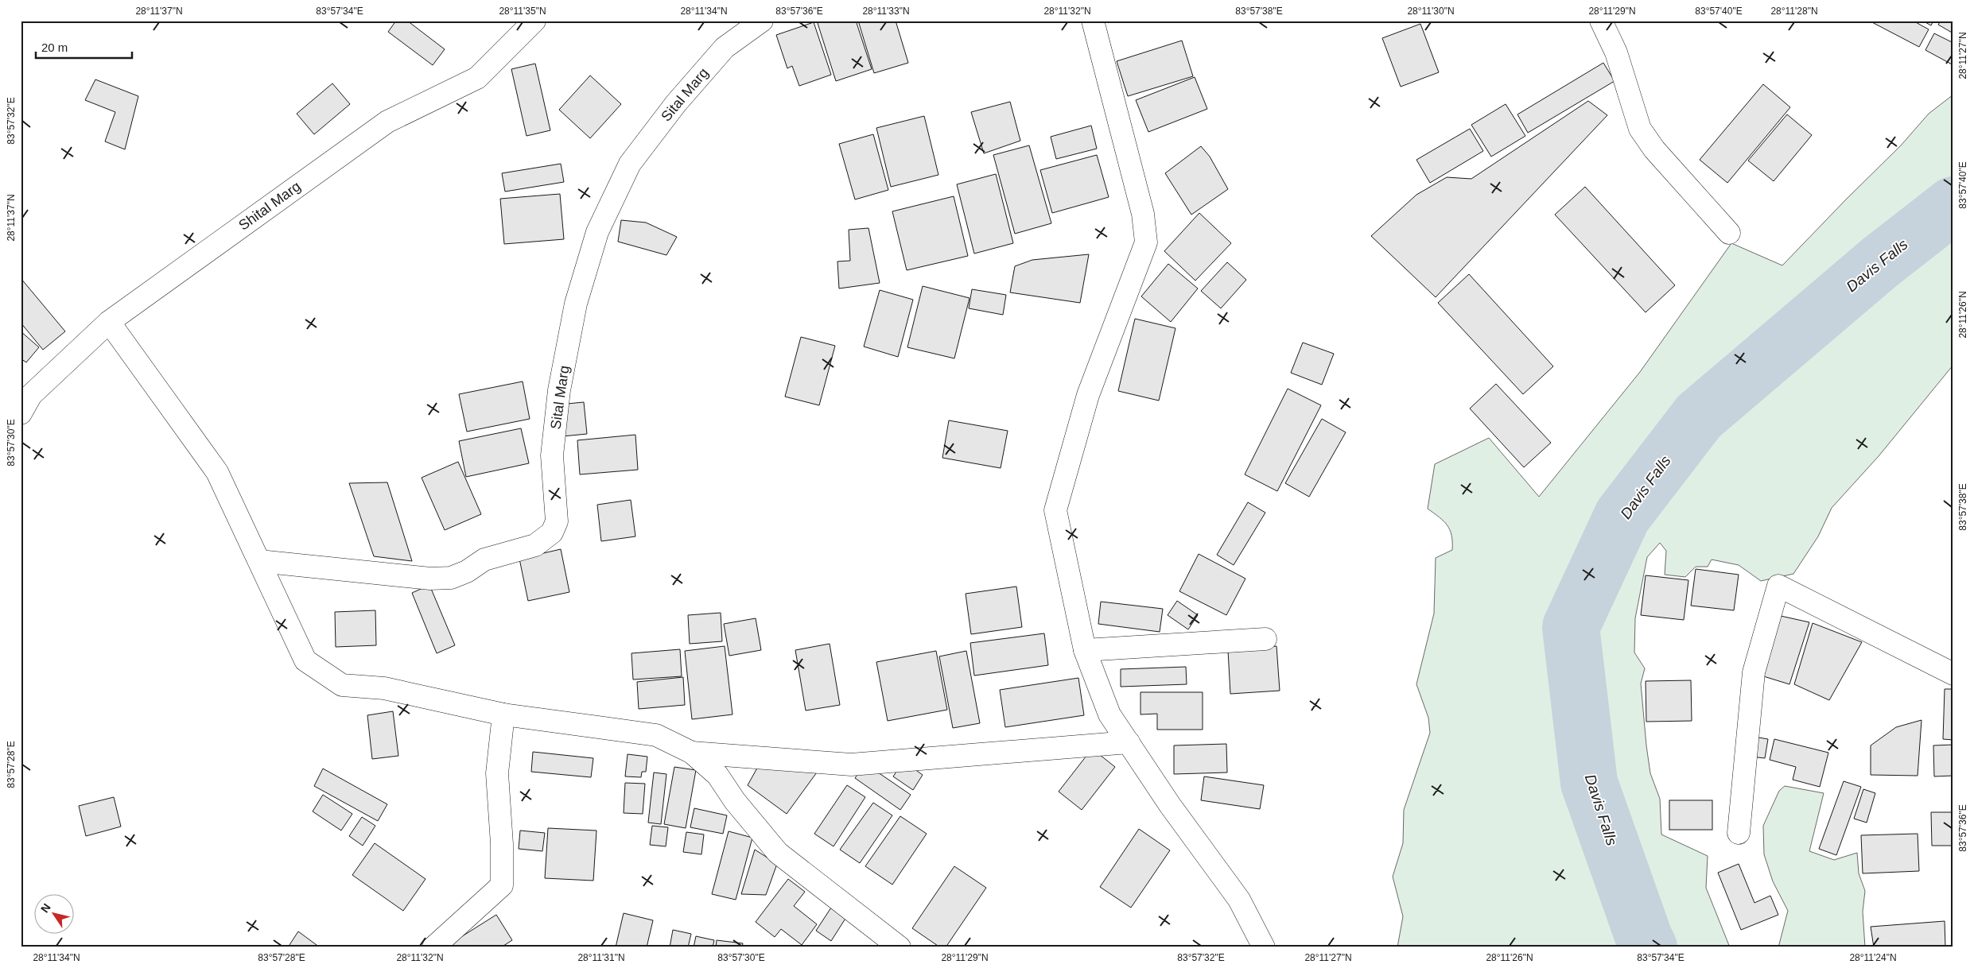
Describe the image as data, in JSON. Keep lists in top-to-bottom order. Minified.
{"streets":{"street":["Sital Marg","Shital Marg"]},"water":["Davis Falls"],"scale_bar":"20 m","north":"top left","coordinates":["28°11'37\"N","83°57'34\"E","28°11'35\"N","28°11'34\"N","83°57'36\"E","28°11'33\"N","28°11'32\"N","83°57'38\"E","28°11'30\"N","28°11'29\"N","83°57'40\"E","28°11'28\"N","28°11'27\"N","83°57'32\"E","28°11'26\"N","83°57'30\"E","83°57'28\"E","28°11'31\"N","28°11'24\"N"]}
